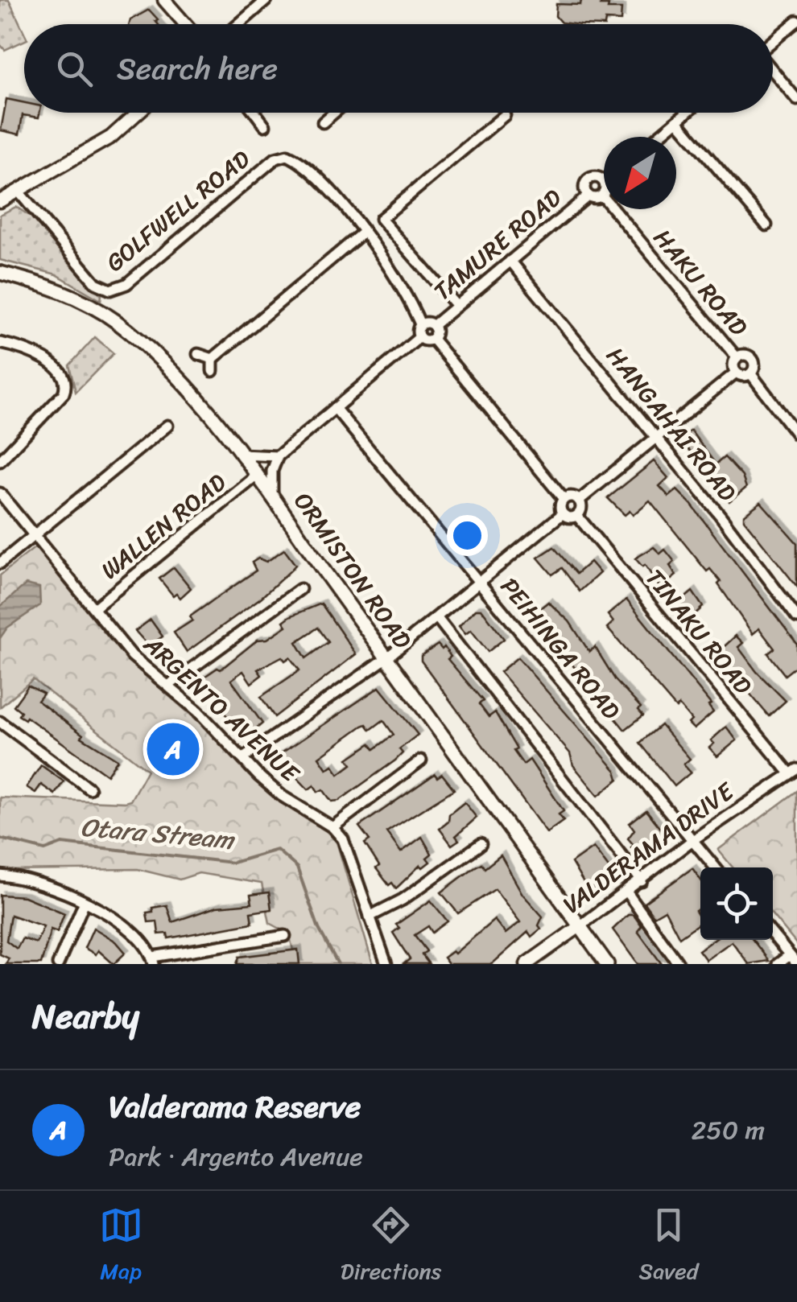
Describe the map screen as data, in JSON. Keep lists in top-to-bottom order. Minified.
{"streets":{"main road":["ORMISTON ROAD"],"street":["GOLFWELL ROAD","TAMURE ROAD","HAKU ROAD","HANGAHAI ROAD","WALLEN ROAD","TINAKU ROAD","PEIHINGA ROAD","ARGENTO AVENUE","VALDERAMA DRIVE"]},"crossings":[["TAMURE ROAD","HANGAHAI ROAD"],["WALLEN ROAD","ORMISTON ROAD"],["WALLEN ROAD","ARGENTO AVENUE"],["ORMISTON ROAD","VALDERAMA DRIVE"],["TINAKU ROAD","VALDERAMA DRIVE"],["PEIHINGA ROAD","VALDERAMA DRIVE"]],"water":["Otara Stream"],"north":"bottom left","page":{"search":"Search here","pins":"A","heading":"Nearby","list":[{"mark":"A","name":"Valderama Reserve","note":"Park · Argento Avenue","value":"250 m"}],"nav":["Map","Directions","Saved"]}}
